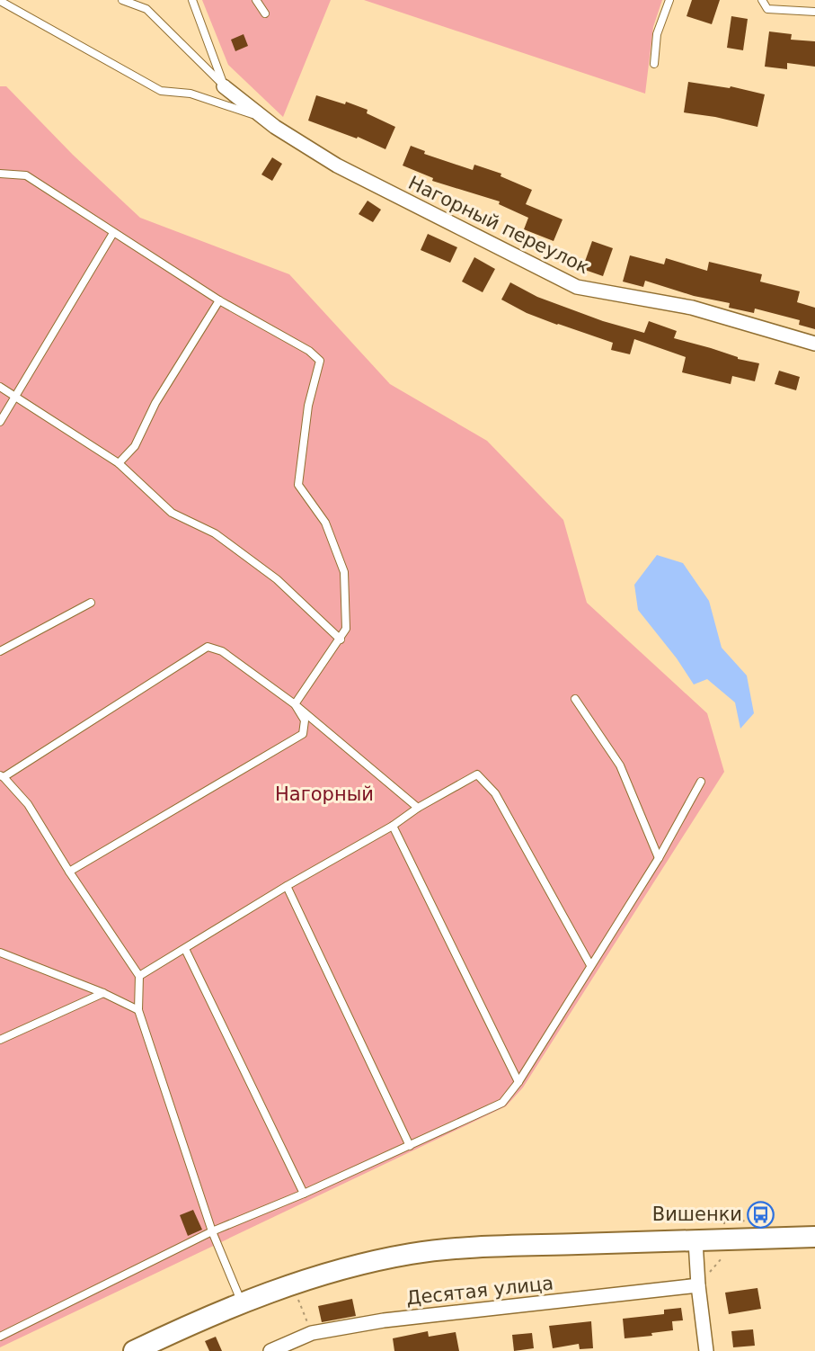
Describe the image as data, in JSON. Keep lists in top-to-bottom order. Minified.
{"streets":{"street":["Нагорный переулок","Десятая улица"]},"parks":["Нагорный"],"places":{"bus stop":["Вишенки"]}}
